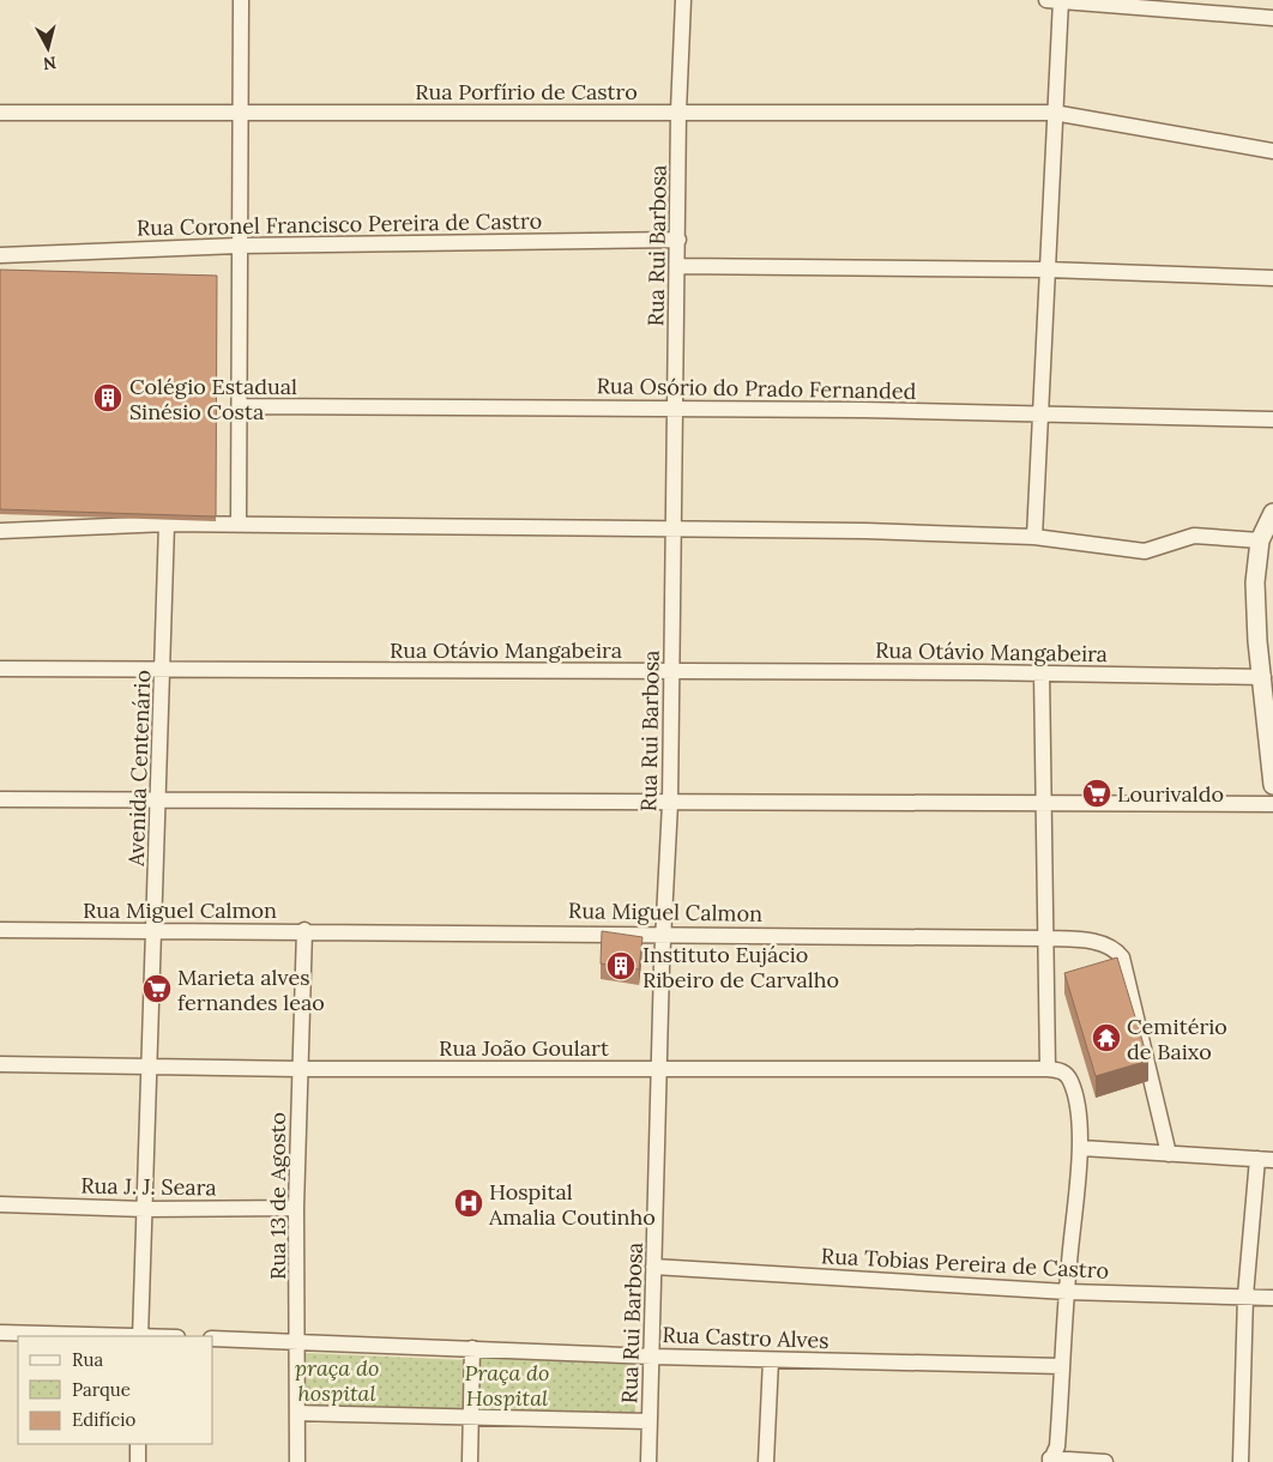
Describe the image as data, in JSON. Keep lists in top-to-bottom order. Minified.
{"streets":{"street":["Rua Porfírio de Castro","Rua Coronel Francisco Pereira de Castro","Rua Rui Barbosa","Rua Osório do Prado Fernanded","Rua Otávio Mangabeira","Avenida Centenário","Rua Miguel Calmon","Rua João Goulart","Rua J. J. Seara","Rua 13 de Agosto","Rua Tobias Pereira de Castro","Rua Castro Alves"]},"crossings":[["Rua Porfírio de Castro","Rua Rui Barbosa"],["Rua Coronel Francisco Pereira de Castro","Rua Rui Barbosa"],["Rua Rui Barbosa","Rua Osório do Prado Fernanded"],["Rua Rui Barbosa","Rua Otávio Mangabeira"],["Rua Rui Barbosa","Rua Miguel Calmon"],["Rua Rui Barbosa","Rua João Goulart"],["Rua Rui Barbosa","Rua Tobias Pereira de Castro"],["Rua Rui Barbosa","Rua Castro Alves"],["Rua Otávio Mangabeira","Avenida Centenário"],["Avenida Centenário","Rua Miguel Calmon"],["Avenida Centenário","Rua João Goulart"],["Avenida Centenário","Rua J. J. Seara"],["Rua Miguel Calmon","Rua 13 de Agosto"],["Rua João Goulart","Rua 13 de Agosto"],["Rua J. J. Seara","Rua 13 de Agosto"],["Rua 13 de Agosto","Rua Castro Alves"]],"parks":["praça do hospital","Praça do Hospital"],"places":{"building":["Colégio Estadual Sinésio Costa","Instituto Eujácio Ribeiro de Carvalho"],"supermarket":["Lourivaldo","Marieta alves fernandes leao"],"temple":["Cemitério de Baixo"],"hospital":["Hospital Amalia Coutinho"]},"legend":["Rua","Parque","Edifício"],"north":"bottom"}
